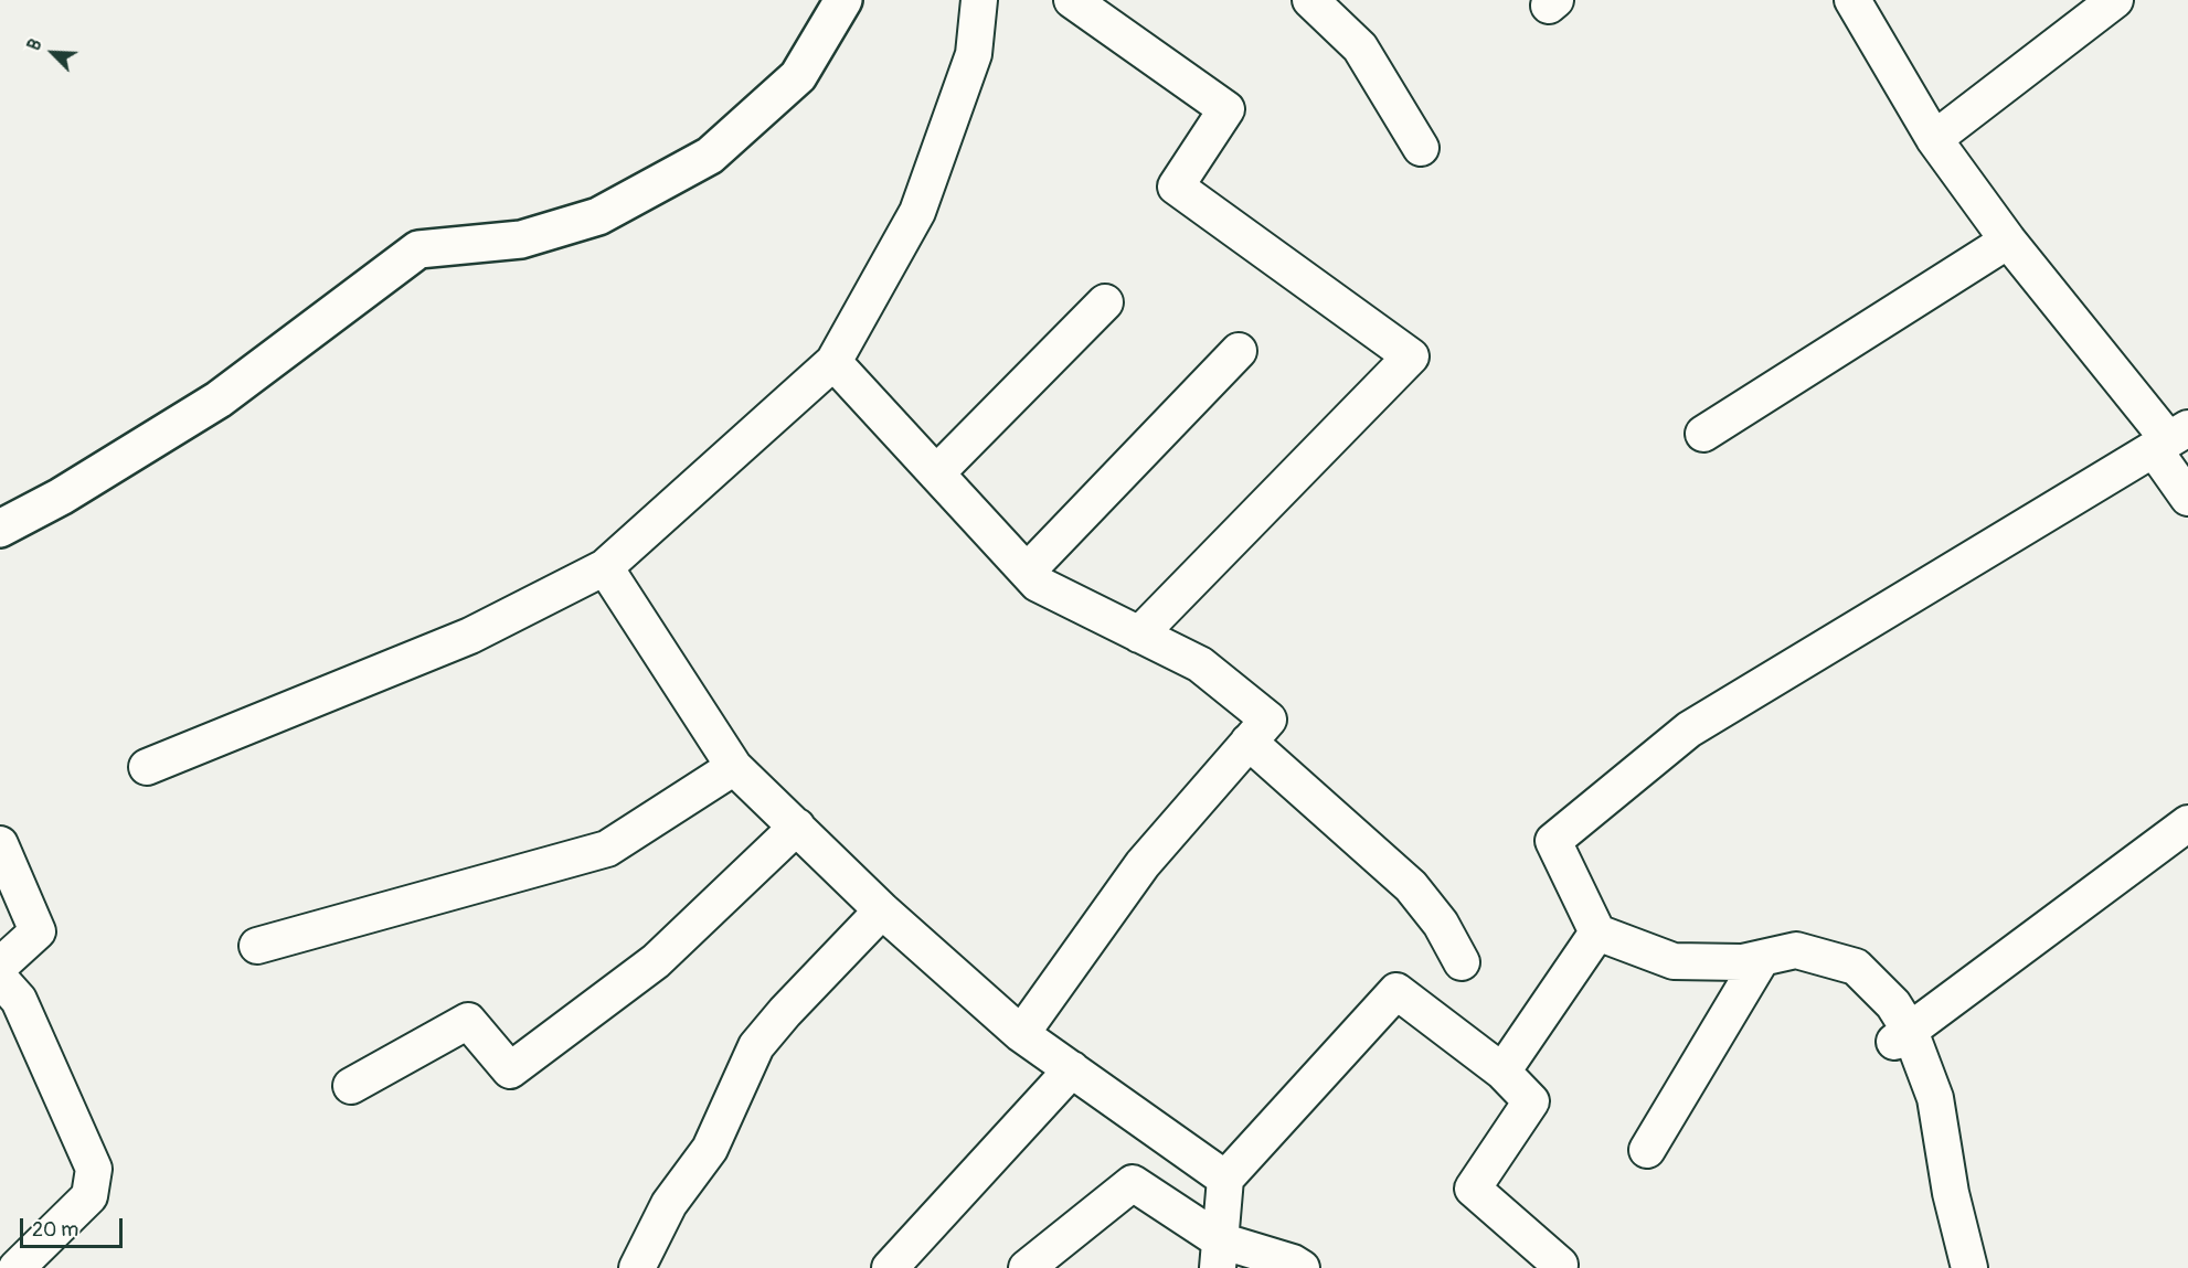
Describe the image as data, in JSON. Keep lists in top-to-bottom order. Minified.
{"scale_bar":"20 m","north":"top left"}
